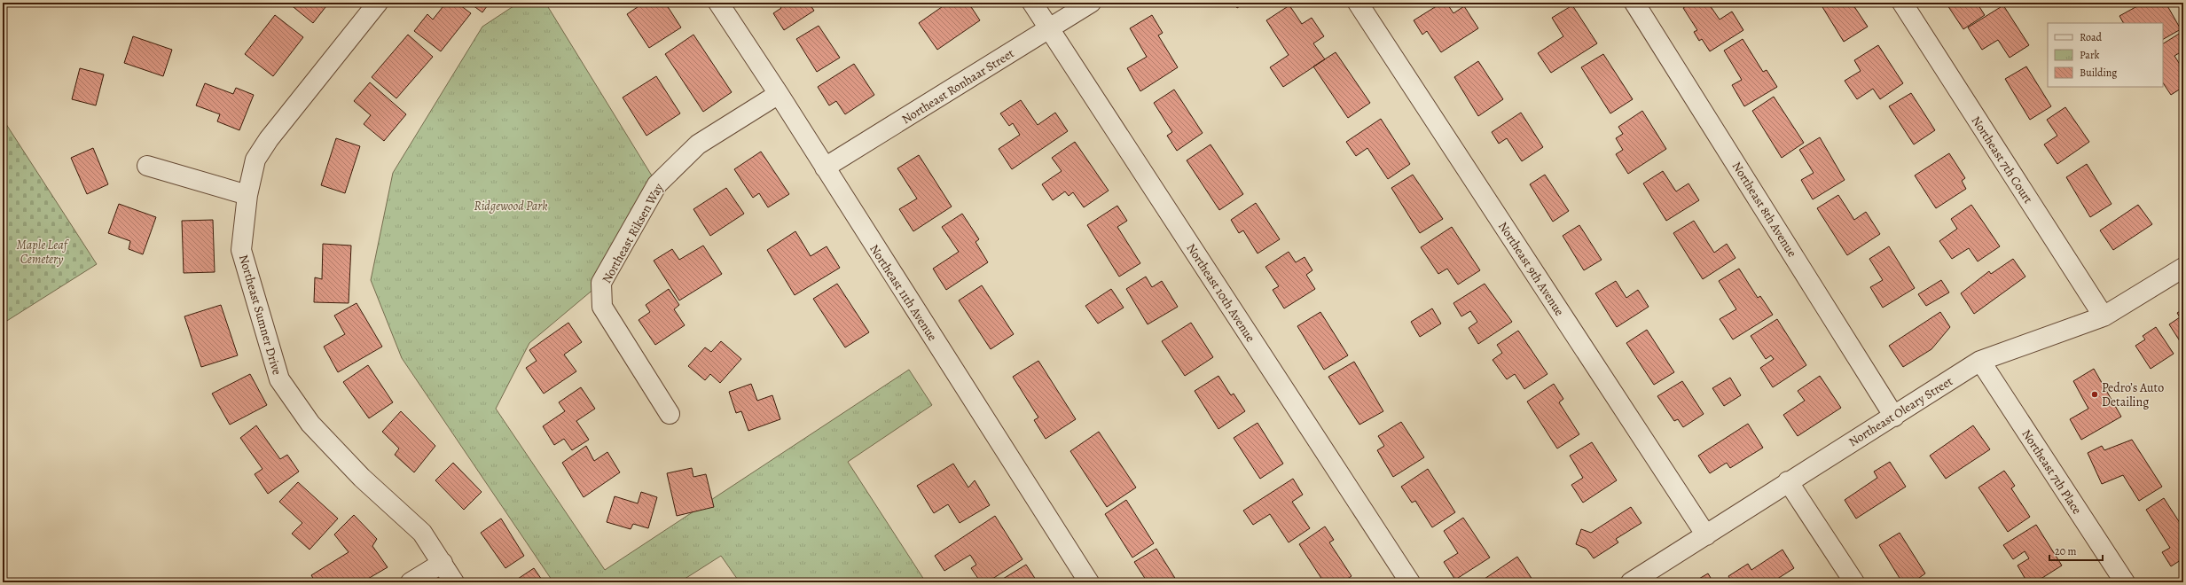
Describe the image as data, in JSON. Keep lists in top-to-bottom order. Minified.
{"streets":{"street":["Northeast Ronhaar Street","Northeast 7th Court","Northeast 8th Avenue","Northeast Riksen Way","Northeast 9th Avenue","Northeast 11th Avenue","Northeast 10th Avenue","Northeast Sumner Drive","Northeast Oleary Street","Northeast 7th Place"]},"crossings":[["Northeast Ronhaar Street","Northeast 11th Avenue"],["Northeast Ronhaar Street","Northeast 10th Avenue"],["Northeast 7th Court","Northeast Oleary Street"],["Northeast 8th Avenue","Northeast Oleary Street"],["Northeast Riksen Way","Northeast 11th Avenue"],["Northeast 9th Avenue","Northeast Oleary Street"],["Northeast Oleary Street","Northeast 7th Place"]],"parks":["Ridgewood Park","Maple Leaf Cemetery"],"places":["Pedro’s Auto Detailing"],"legend":["Road","Park","Building"],"scale_bar":"20 m"}
